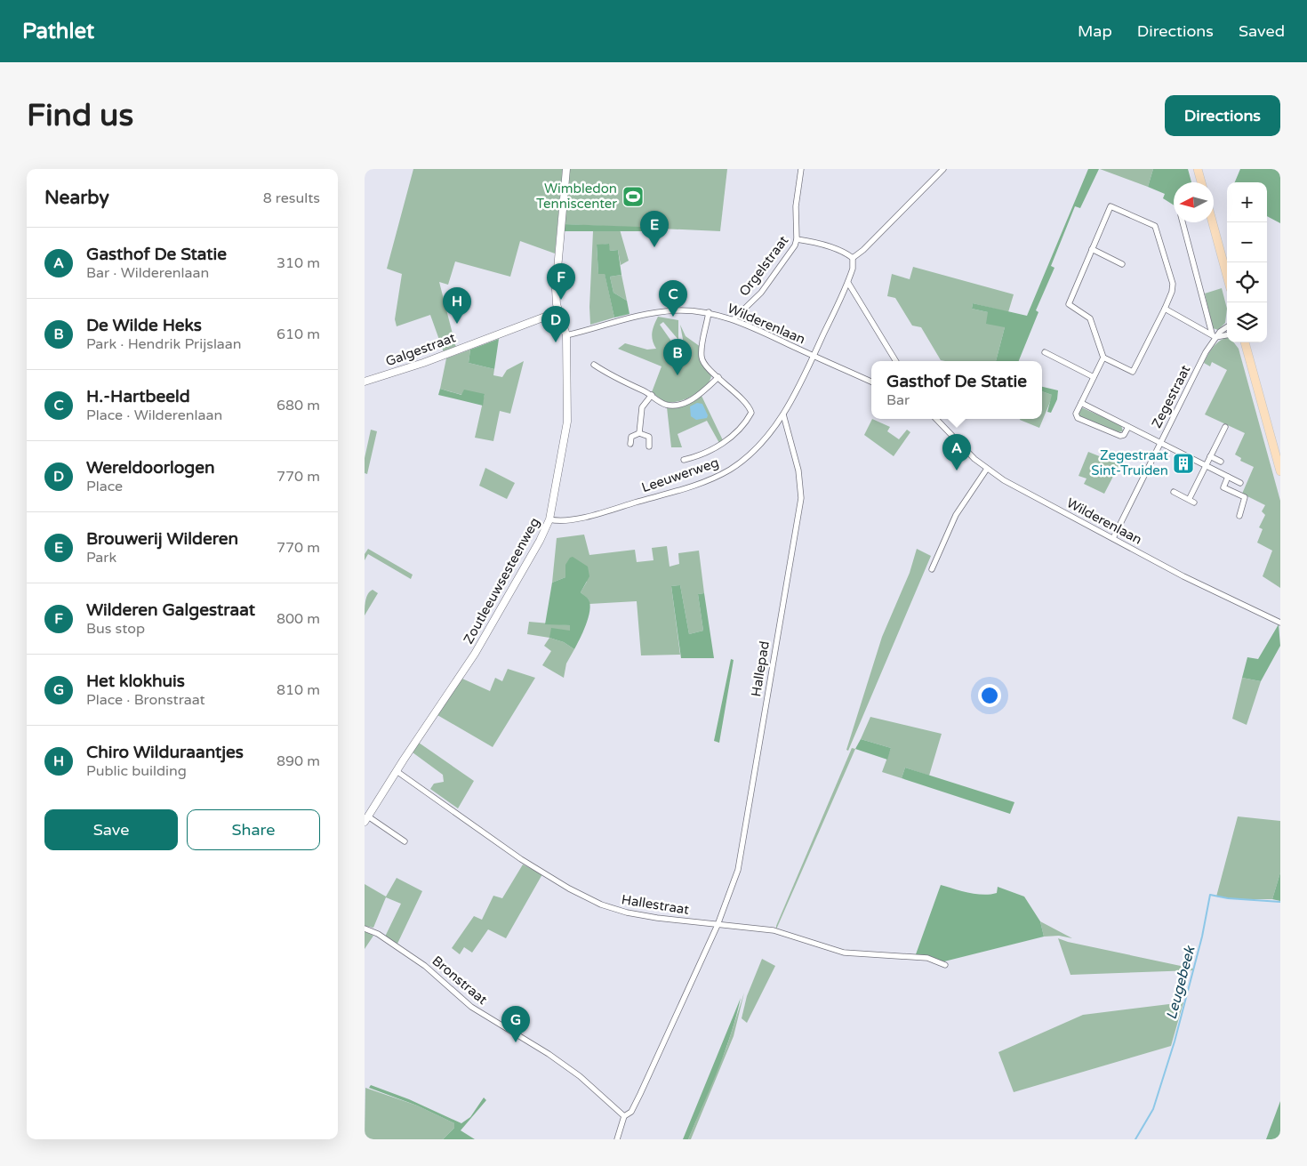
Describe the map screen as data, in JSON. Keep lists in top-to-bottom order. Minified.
{"streets":{"street":["Orgelstraat","Wilderenlaan","Galgestraat","Zegestraat","Leeuwerweg","Zoutleeuwsesteenweg","Hallepad","Hallestraat","Bronstraat"]},"crossings":[["Orgelstraat","Wilderenlaan"],["Wilderenlaan","Zegestraat"],["Wilderenlaan","Leeuwerweg"],["Wilderenlaan","Zoutleeuwsesteenweg"],["Galgestraat","Zoutleeuwsesteenweg"],["Leeuwerweg","Zoutleeuwsesteenweg"],["Leeuwerweg","Hallepad"],["Zoutleeuwsesteenweg","Hallestraat"],["Hallepad","Hallestraat"]],"water":["Leugebeek"],"places":{"sports":["Wimbledon Tenniscenter"],"building":["Zegestraat Sint-Truiden"]},"north":"left","page":{"header":"Pathlet","nav":["Map","Directions","Saved"],"buttons":["Directions",["Save","Share"]],"title":"Find us","heading":["Nearby","8 results"],"map_buttons":["+","−"],"pins":["E","F","C","H","D","B","A","G"],"list":[{"mark":"A","name":"Gasthof De Statie","note":"Bar · Wilderenlaan","value":"310 m"},{"mark":"B","name":"De Wilde Heks","note":"Park · Hendrik Prijslaan","value":"610 m"},{"mark":"C","name":"H.-Hartbeeld","note":"Place · Wilderenlaan","value":"680 m"},{"mark":"D","name":"Wereldoorlogen","note":"Place","value":"770 m"},{"mark":"E","name":"Brouwerij Wilderen","note":"Park","value":"770 m"},{"mark":"F","name":"Wilderen Galgestraat","note":"Bus stop","value":"800 m"},{"mark":"G","name":"Het klokhuis","note":"Place · Bronstraat","value":"810 m"},{"mark":"H","name":"Chiro Wilduraantjes","note":"Public building","value":"890 m"}],"popup":["Gasthof De Statie","Bar"]}}
